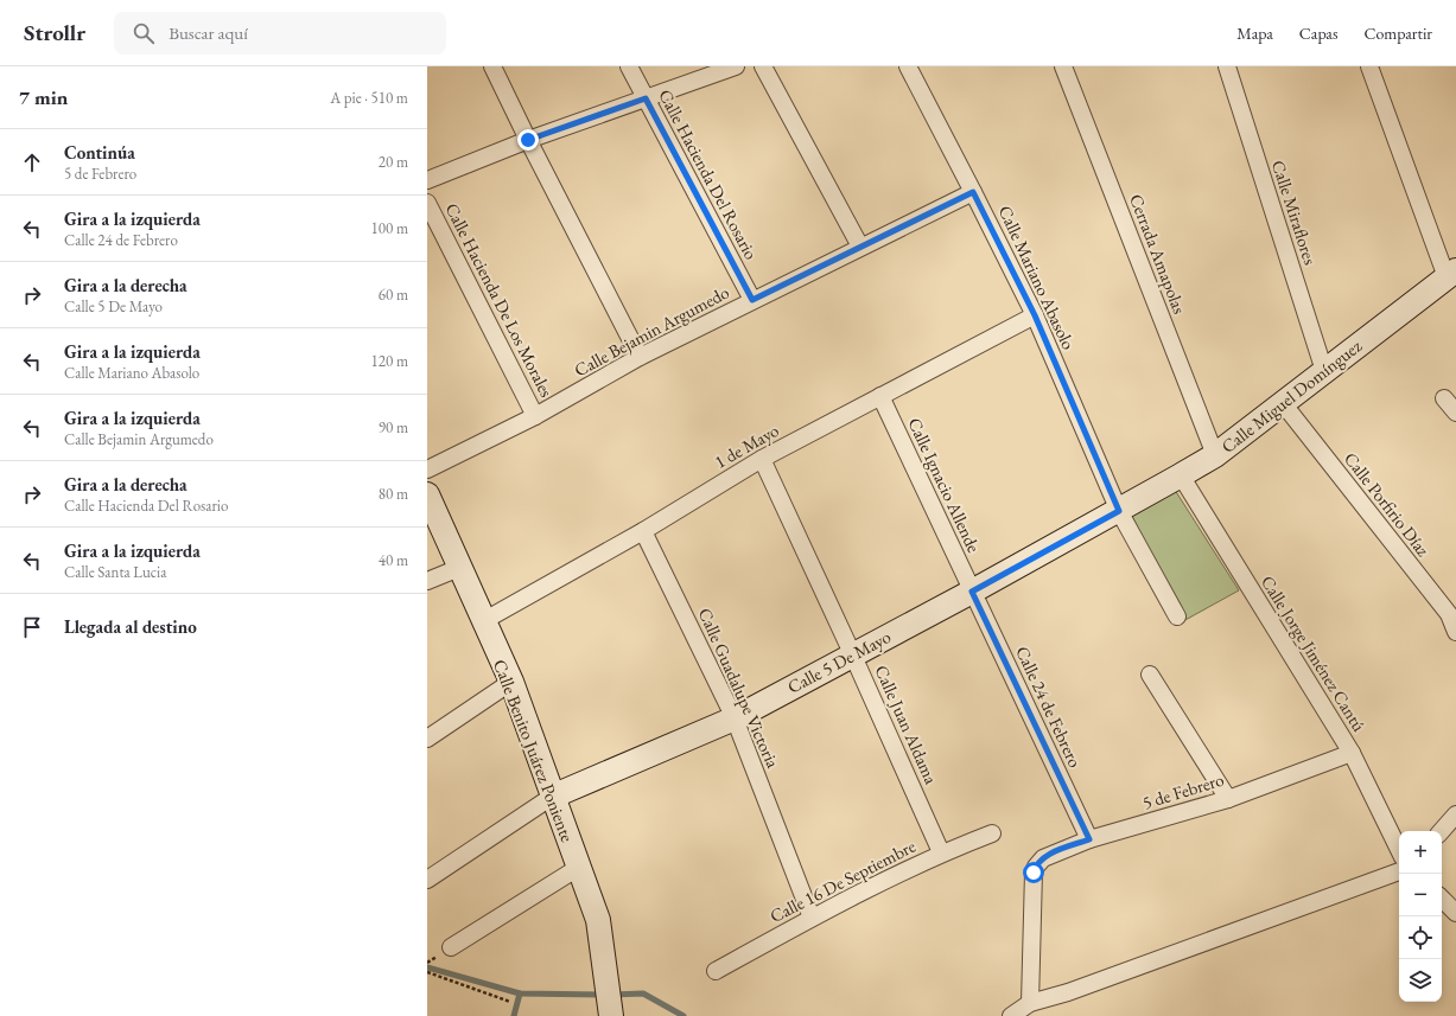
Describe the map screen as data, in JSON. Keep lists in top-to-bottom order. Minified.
{"streets":{"street":["Calle Hacienda Del Rosario","Calle Miraflores","Cerrada Amapolas","Calle Mariano Abasolo","Calle Hacienda De Los Morales","Calle Bejamin Argumedo","Calle Miguel Domínguez","1 de Mayo","Calle Ignacio Allende","Calle Porfirio Díaz","Calle Jorge Jiménez Cantú","Calle 5 De Mayo","Calle Guadalupe Victoria","Calle 24 de Febrero","Calle Juan Aldama","Calle Benito Juárez Poniente","5 de Febrero","Calle 16 De Septiembre"]},"crossings":[["Calle Hacienda Del Rosario","Calle Bejamin Argumedo"],["Calle Miraflores","Calle Miguel Domínguez"],["Cerrada Amapolas","Calle Miguel Domínguez"],["Calle Mariano Abasolo","Calle Bejamin Argumedo"],["Calle Mariano Abasolo","Calle Miguel Domínguez"],["Calle Mariano Abasolo","1 de Mayo"],["Calle Mariano Abasolo","Calle 5 De Mayo"],["Calle Hacienda De Los Morales","Calle Bejamin Argumedo"],["Calle Miguel Domínguez","Calle Porfirio Díaz"],["Calle Miguel Domínguez","Calle Jorge Jiménez Cantú"],["Calle Miguel Domínguez","Calle 5 De Mayo"],["1 de Mayo","Calle Ignacio Allende"],["1 de Mayo","Calle Guadalupe Victoria"],["1 de Mayo","Calle Juan Aldama"],["1 de Mayo","Calle Benito Juárez Poniente"],["Calle Ignacio Allende","Calle 5 De Mayo"],["Calle Ignacio Allende","Calle 24 de Febrero"],["Calle Jorge Jiménez Cantú","5 de Febrero"],["Calle 5 De Mayo","Calle Guadalupe Victoria"],["Calle 5 De Mayo","Calle 24 de Febrero"],["Calle 5 De Mayo","Calle Juan Aldama"],["Calle 5 De Mayo","Calle Benito Juárez Poniente"],["Calle Guadalupe Victoria","Calle 16 De Septiembre"],["Calle 24 de Febrero","5 de Febrero"],["Calle Juan Aldama","Calle 16 De Septiembre"]],"page":{"header":"Strollr","search":"Buscar aquí","nav":["Mapa","Capas","Compartir"],"heading":["7 min","A pie · 510 m"],"list":[["Continúa","5 de Febrero","20 m"],["Gira a la izquierda","Calle 24 de Febrero","100 m"],["Gira a la derecha","Calle 5 De Mayo","60 m"],["Gira a la izquierda","Calle Mariano Abasolo","120 m"],["Gira a la izquierda","Calle Bejamin Argumedo","90 m"],["Gira a la derecha","Calle Hacienda Del Rosario","80 m"],["Gira a la izquierda","Calle Santa Lucia","40 m"],"Llegada al destino"],"map_buttons":["+","−"]}}
